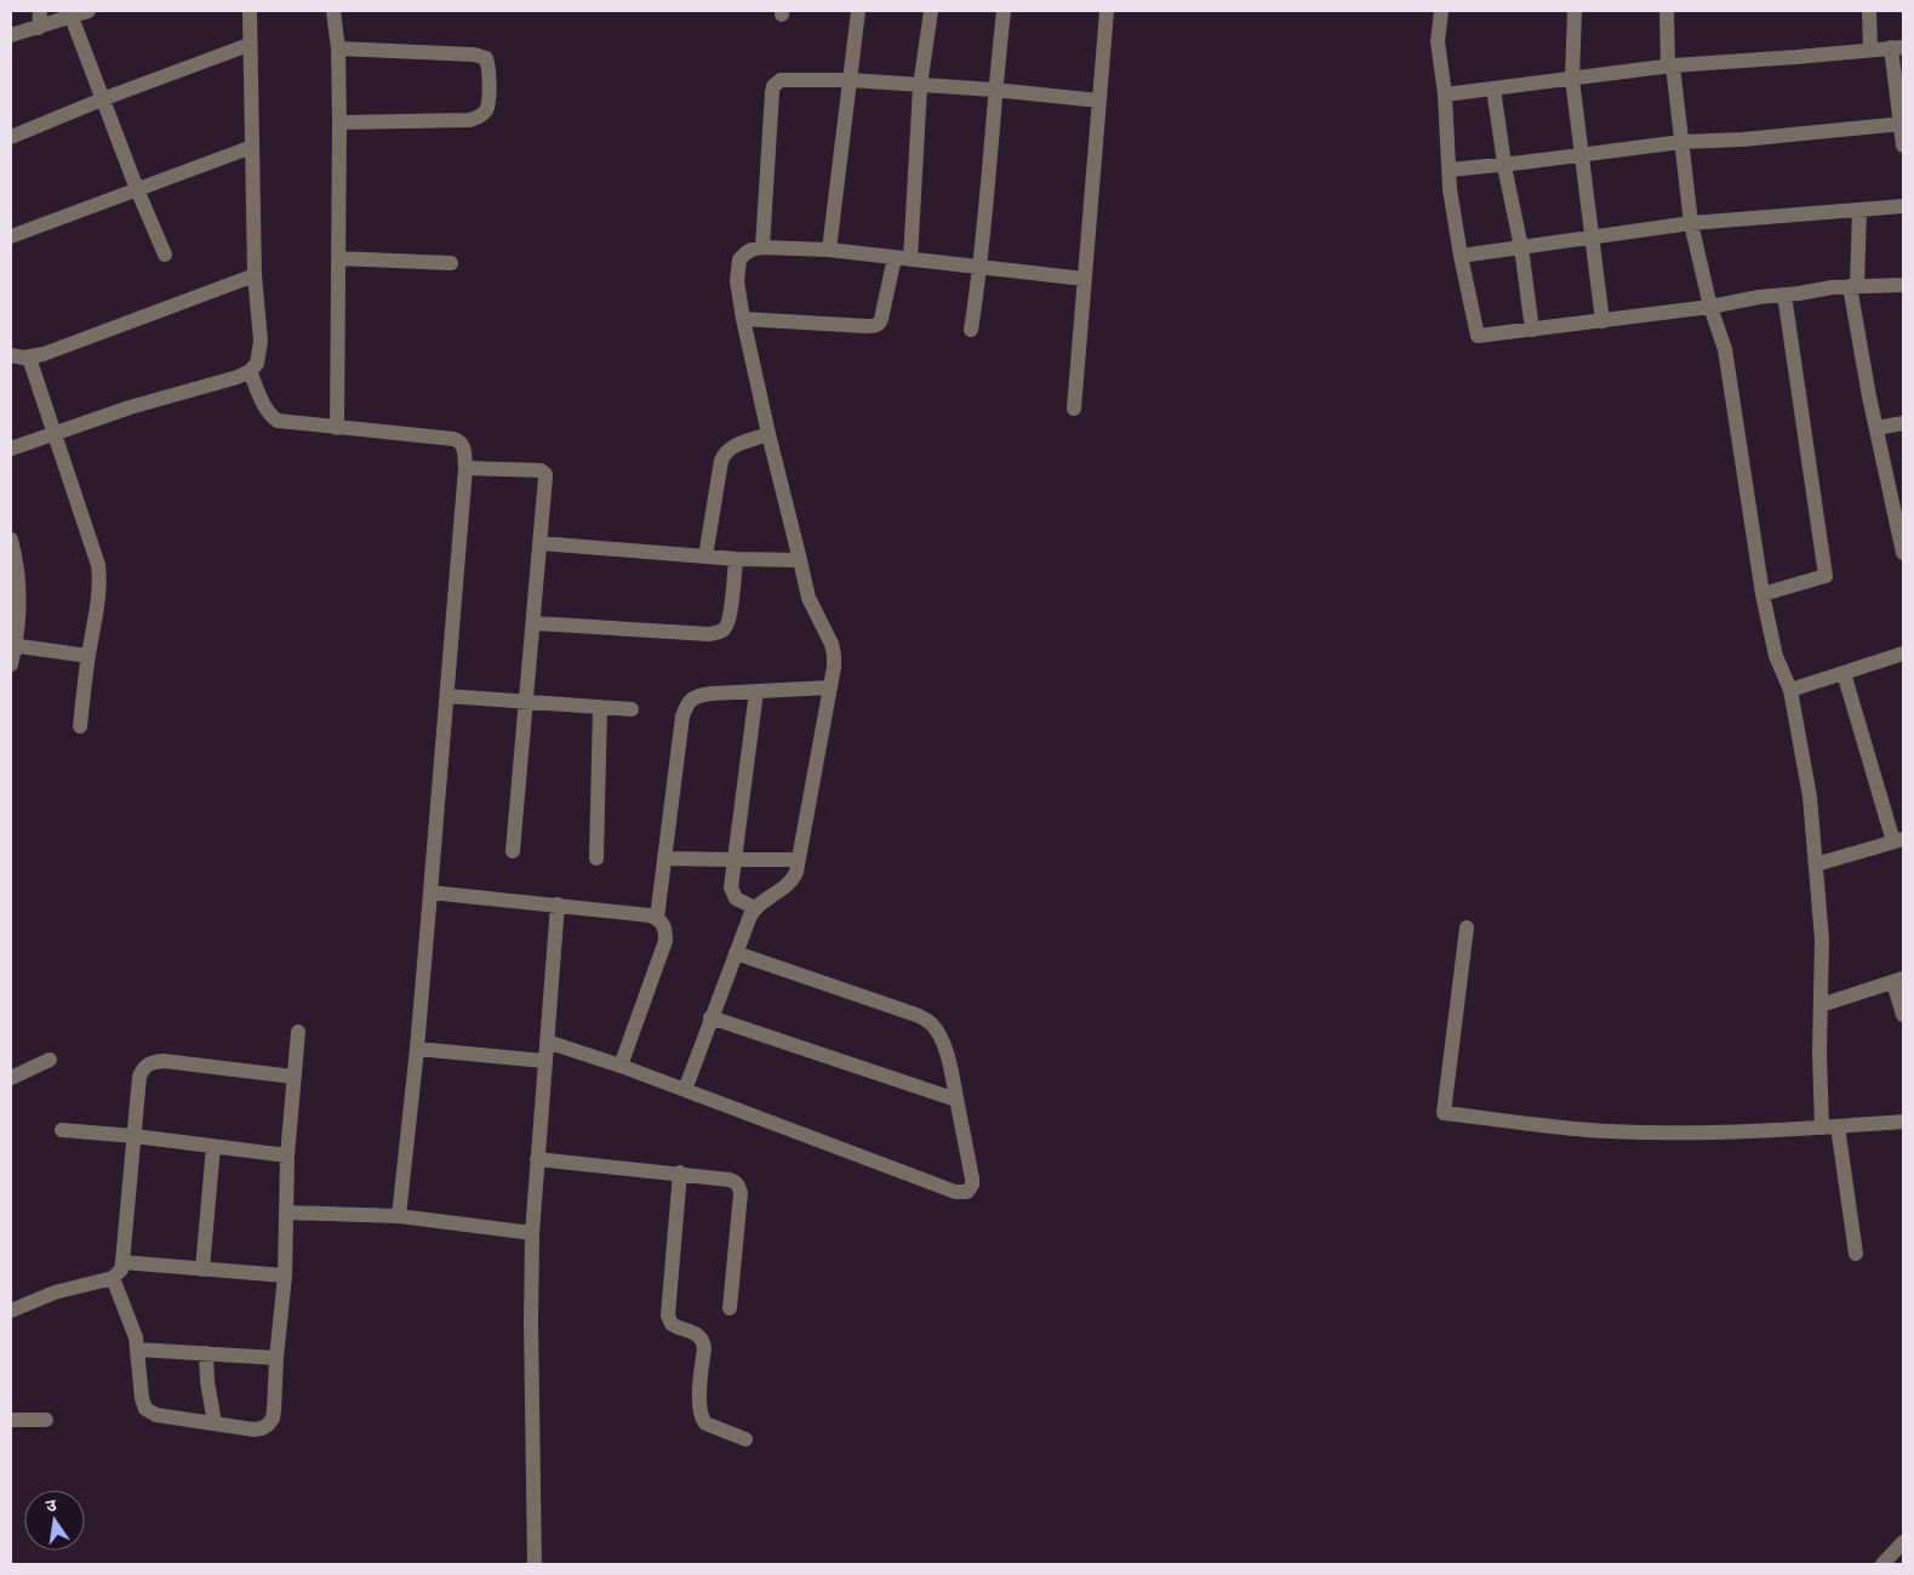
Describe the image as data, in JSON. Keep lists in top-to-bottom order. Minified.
{"north":"top"}
